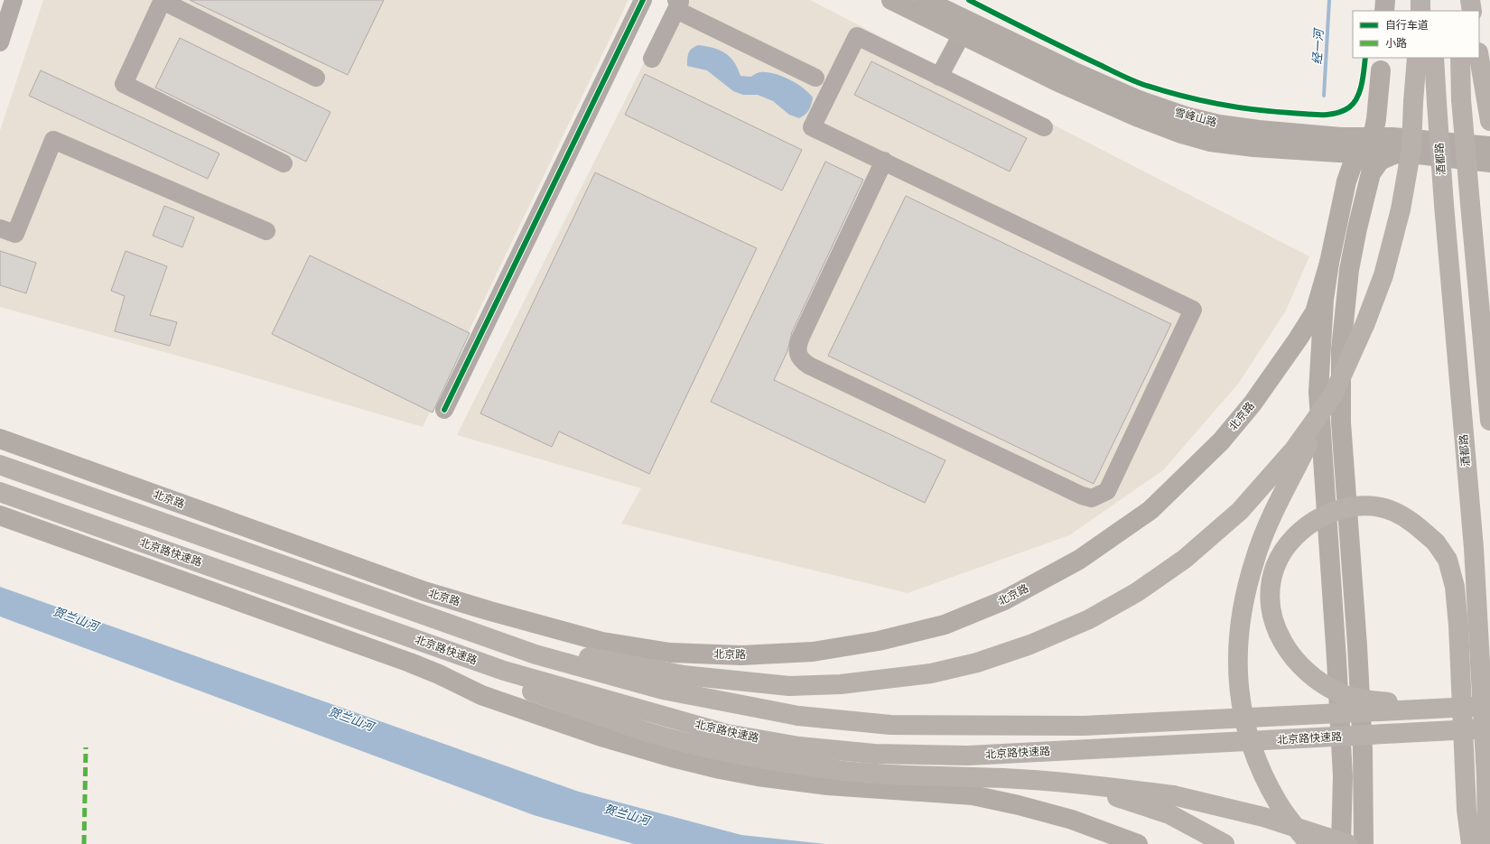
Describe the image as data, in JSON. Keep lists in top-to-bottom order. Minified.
{"streets":{"highway":["酒都路","北京路快速路"],"main road":["雪峰山路","北京路"]},"water":["经一河","贺兰山河"],"legend":["自行车道","小路"]}
